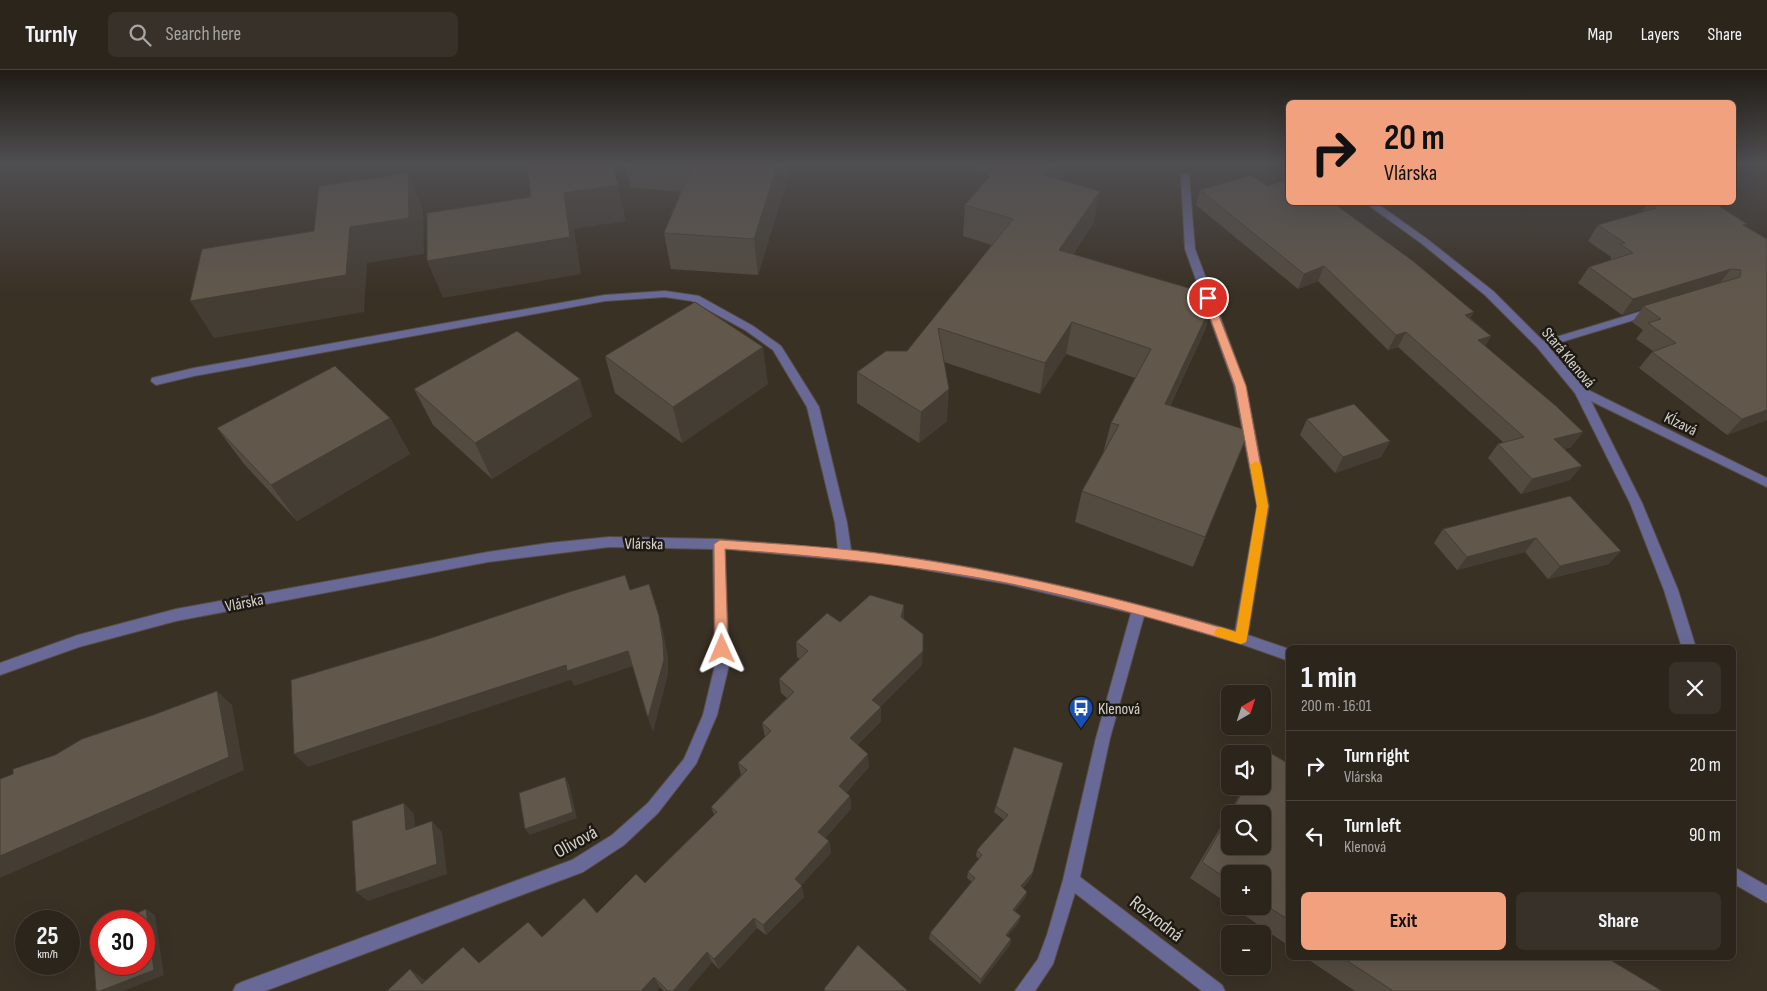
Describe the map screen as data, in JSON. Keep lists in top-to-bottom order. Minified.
{"streets":{"street":["Stará Klenová","Kĺzavá","Vlárska","Olivová","Rozvodná"]},"crossings":[["Stará Klenová","Kĺzavá"],["Vlárska","Olivová"]],"places":{"bus stop":["Klenová"]},"north":"top right","page":{"header":"Turnly","search":"Search here","nav":["Map","Layers","Share"],"turn":["20 m","Vlárska"],"heading":["1 min","200 m · 16:01"],"map_buttons":["+","−"],"list":[{"name":"Turn right","note":"Vlárska","value":"20 m"},{"name":"Turn left","note":"Klenová","value":"90 m"}],"buttons":["Exit","Share"],"speed":"25 km/h","limit":"30"}}
